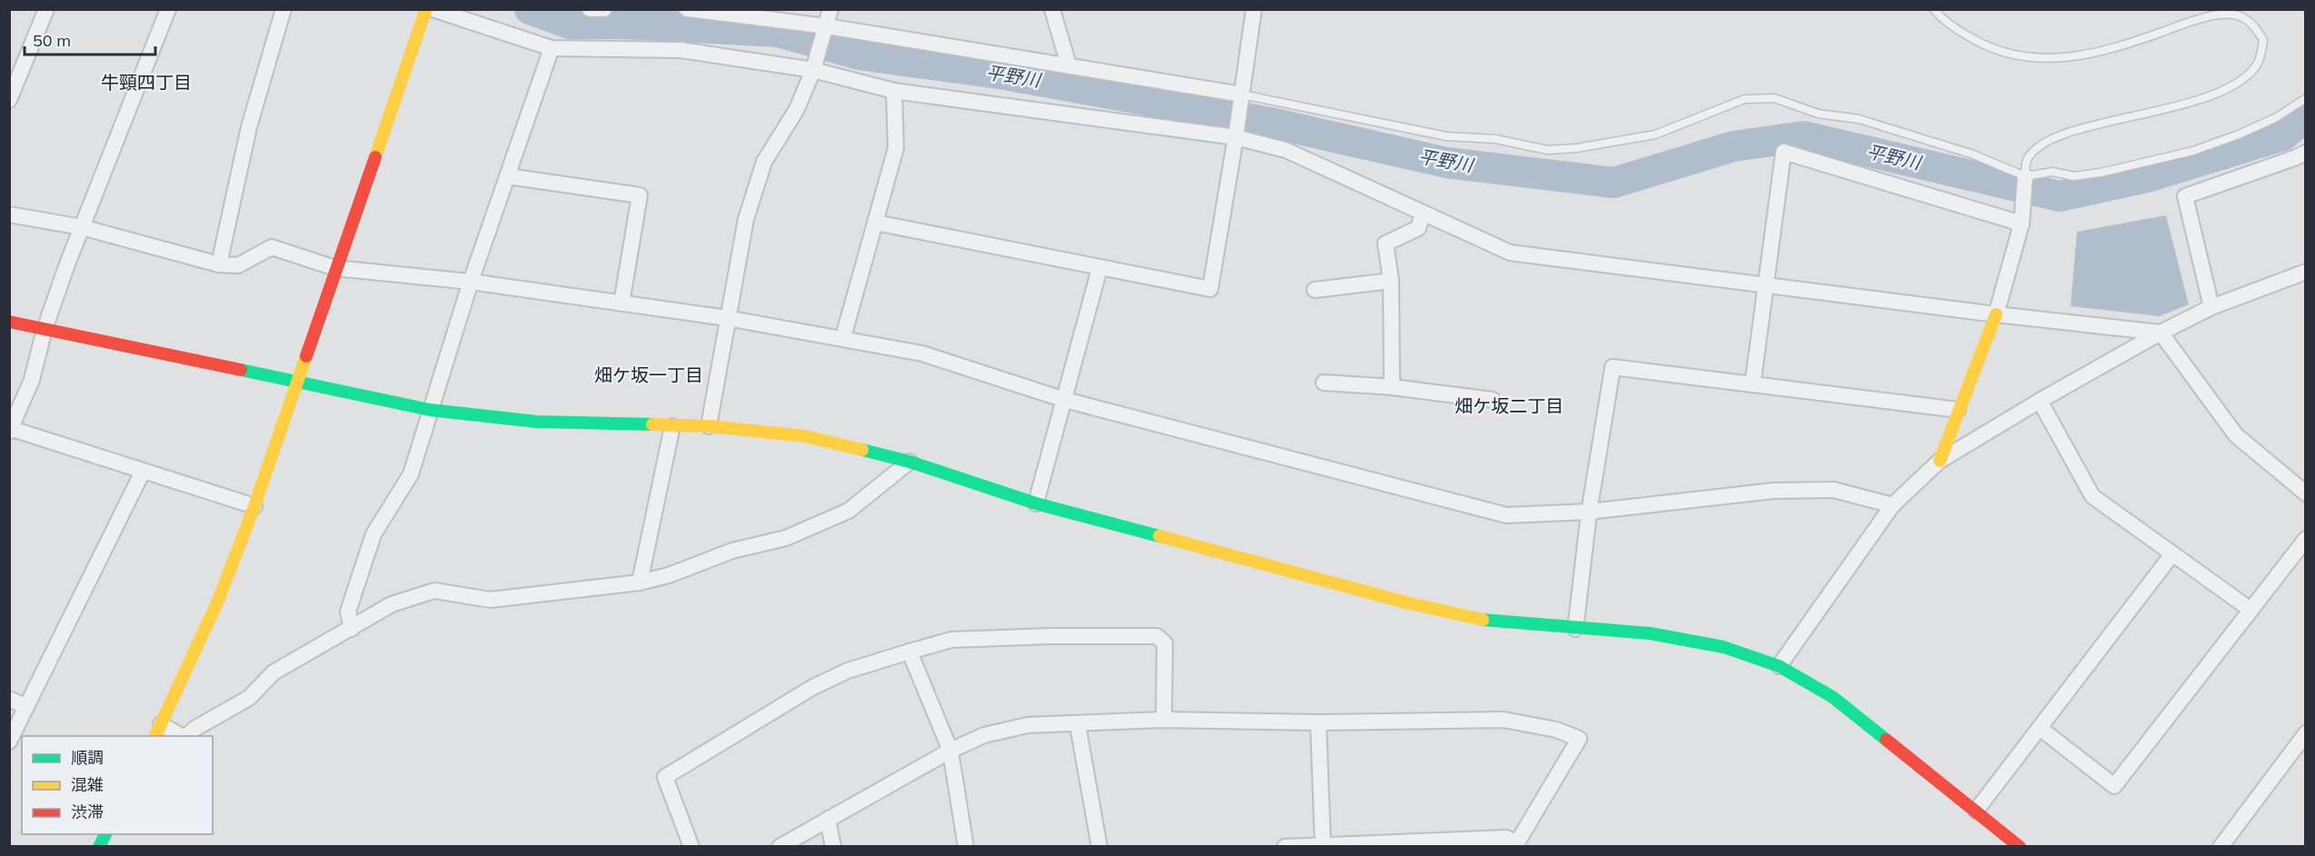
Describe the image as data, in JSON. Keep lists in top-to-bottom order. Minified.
{"districts":["牛頸四丁目","畑ケ坂一丁目","畑ケ坂二丁目"],"water":["平野川"],"legend":["順調","混雑","渋滞"],"scale_bar":"50 m"}
